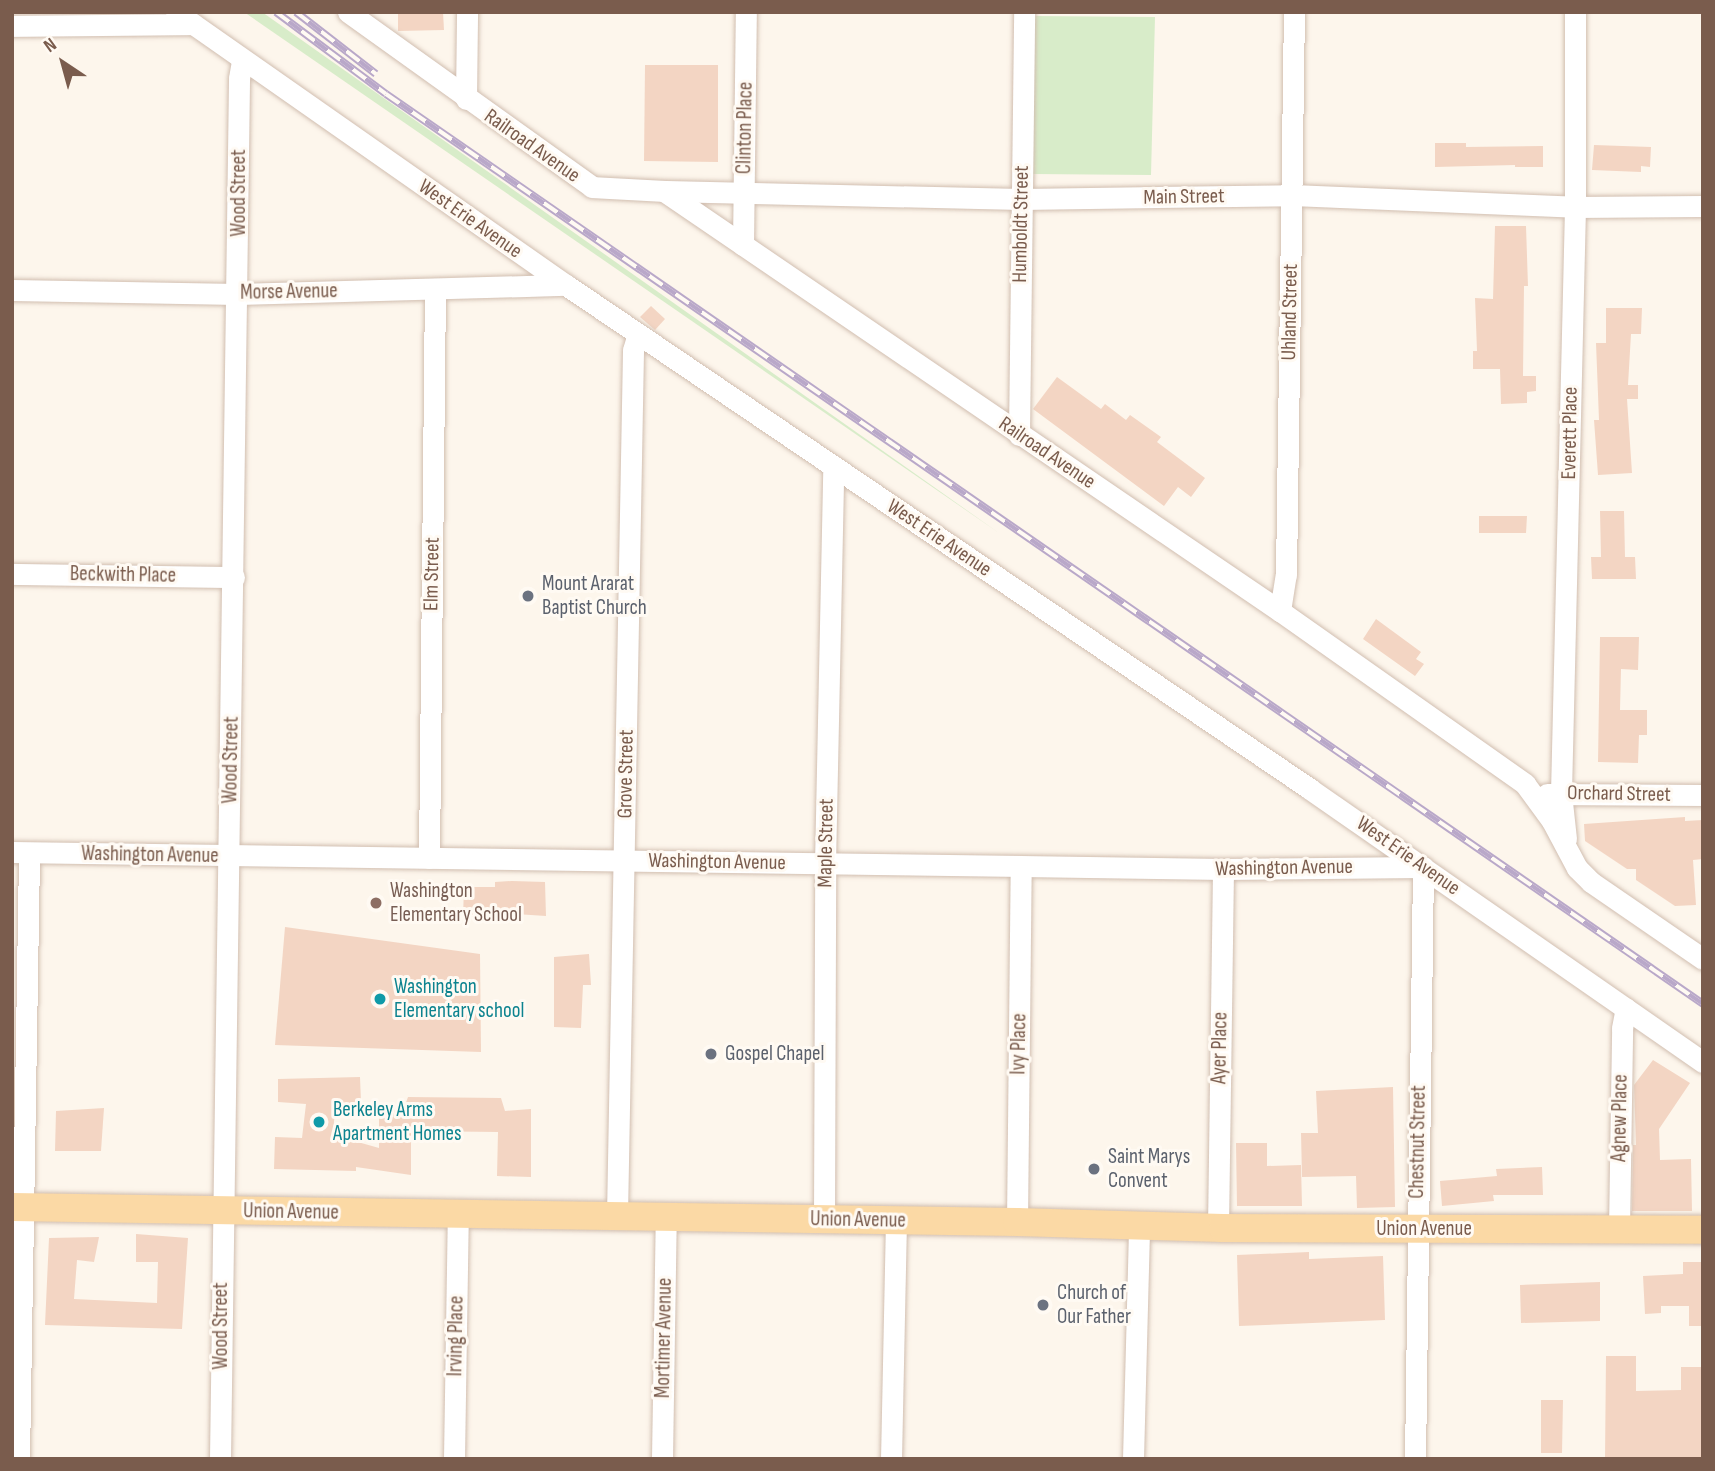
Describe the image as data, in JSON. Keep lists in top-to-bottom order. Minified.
{"streets":{"main road":["Union Avenue"],"street":["Clinton Place","Railroad Avenue","Wood Street","Main Street","West Erie Avenue","Humboldt Street","Morse Avenue","Uhland Street","Everett Place","Elm Street","Beckwith Place","Grove Street","Orchard Street","Maple Street","Washington Avenue","Ivy Place","Ayer Place","Agnew Place","Chestnut Street","Irving Place","Mortimer Avenue"]},"crossings":[["Clinton Place","Railroad Avenue"],["Clinton Place","Main Street"],["Railroad Avenue","Main Street"],["Railroad Avenue","Humboldt Street"],["Railroad Avenue","Uhland Street"],["Railroad Avenue","Everett Place"],["Railroad Avenue","Orchard Street"],["Wood Street","West Erie Avenue"],["Wood Street","Morse Avenue"],["Wood Street","Beckwith Place"],["Wood Street","Washington Avenue"],["Wood Street","Union Avenue"],["Main Street","Humboldt Street"],["Main Street","Uhland Street"],["Main Street","Everett Place"],["West Erie Avenue","Morse Avenue"],["West Erie Avenue","Grove Street"],["West Erie Avenue","Maple Street"],["West Erie Avenue","Washington Avenue"],["West Erie Avenue","Agnew Place"],["West Erie Avenue","Chestnut Street"],["Morse Avenue","Elm Street"],["Everett Place","Orchard Street"],["Elm Street","Washington Avenue"],["Grove Street","Washington Avenue"],["Grove Street","Union Avenue"],["Maple Street","Washington Avenue"],["Maple Street","Union Avenue"],["Washington Avenue","Ivy Place"],["Washington Avenue","Ayer Place"],["Washington Avenue","Chestnut Street"],["Ivy Place","Union Avenue"],["Ayer Place","Union Avenue"],["Agnew Place","Union Avenue"],["Chestnut Street","Union Avenue"],["Union Avenue","Irving Place"],["Union Avenue","Mortimer Avenue"]],"places":["Mount Ararat Baptist Church","Washington Elementary School","Washington Elementary school","Gospel Chapel","Berkeley Arms Apartment Homes","Saint Marys Convent","Church of Our Father"],"north":"top left"}
